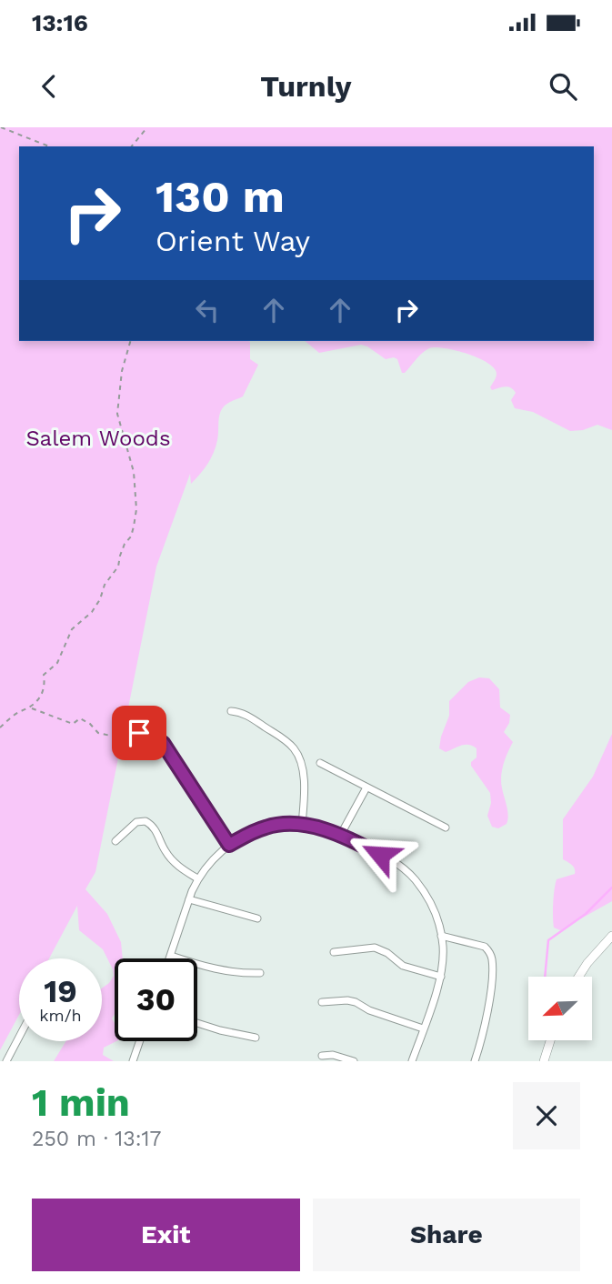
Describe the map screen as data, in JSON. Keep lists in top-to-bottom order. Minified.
{"parks":["Salem Woods"],"north":"bottom left","page":{"status":"13:16","header":"Turnly","turn":["130 m","Orient Way"],"speed":"19 km/h","limit":"30","heading":["1 min","250 m · 13:17"],"buttons":["Exit","Share"]}}
